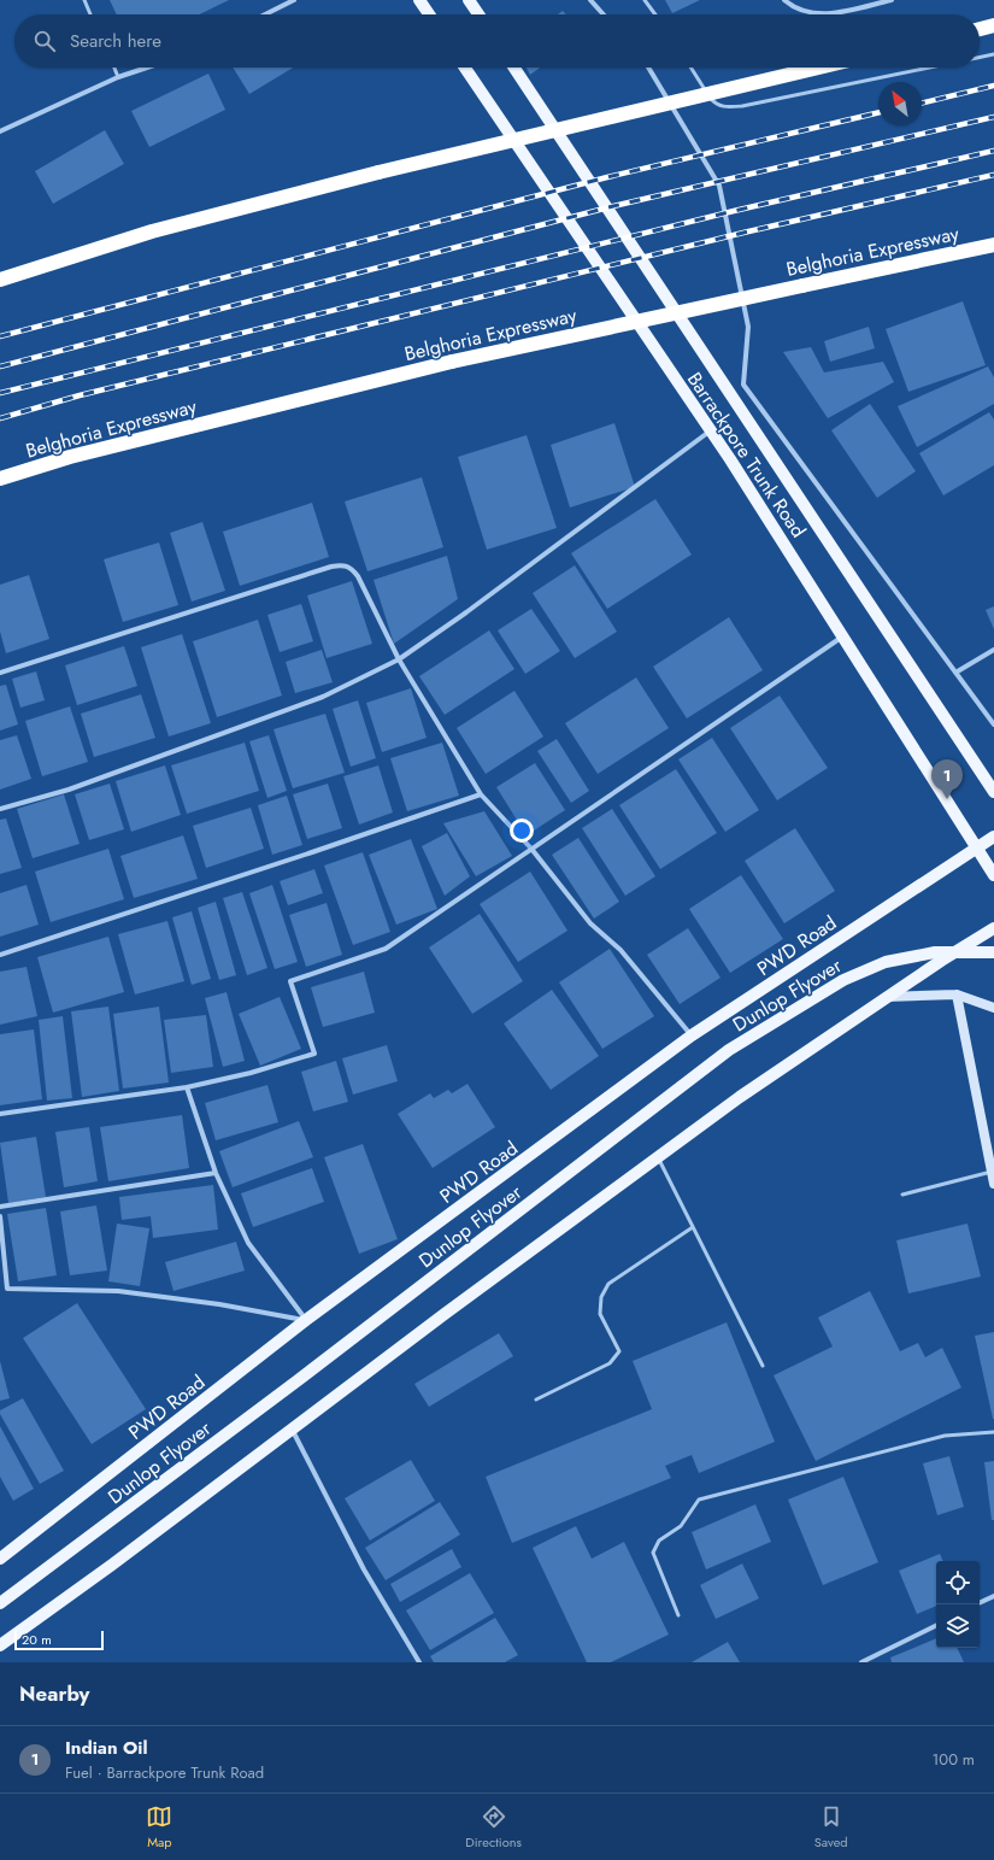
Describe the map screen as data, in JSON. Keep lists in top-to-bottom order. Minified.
{"streets":{"highway":["Belghoria Expressway"],"main road":["Barrackpore Trunk Road","PWD Road","Dunlop Flyover"]},"crossings":[["Barrackpore Trunk Road","PWD Road"]],"scale_bar":"20 m","north":"top left","page":{"search":"Search here","pins":"1","scale":"20 m","heading":"Nearby","list":[{"mark":"1","name":"Indian Oil","note":"Fuel · Barrackpore Trunk Road","value":"100 m"}],"nav":["Map","Directions","Saved"]}}
